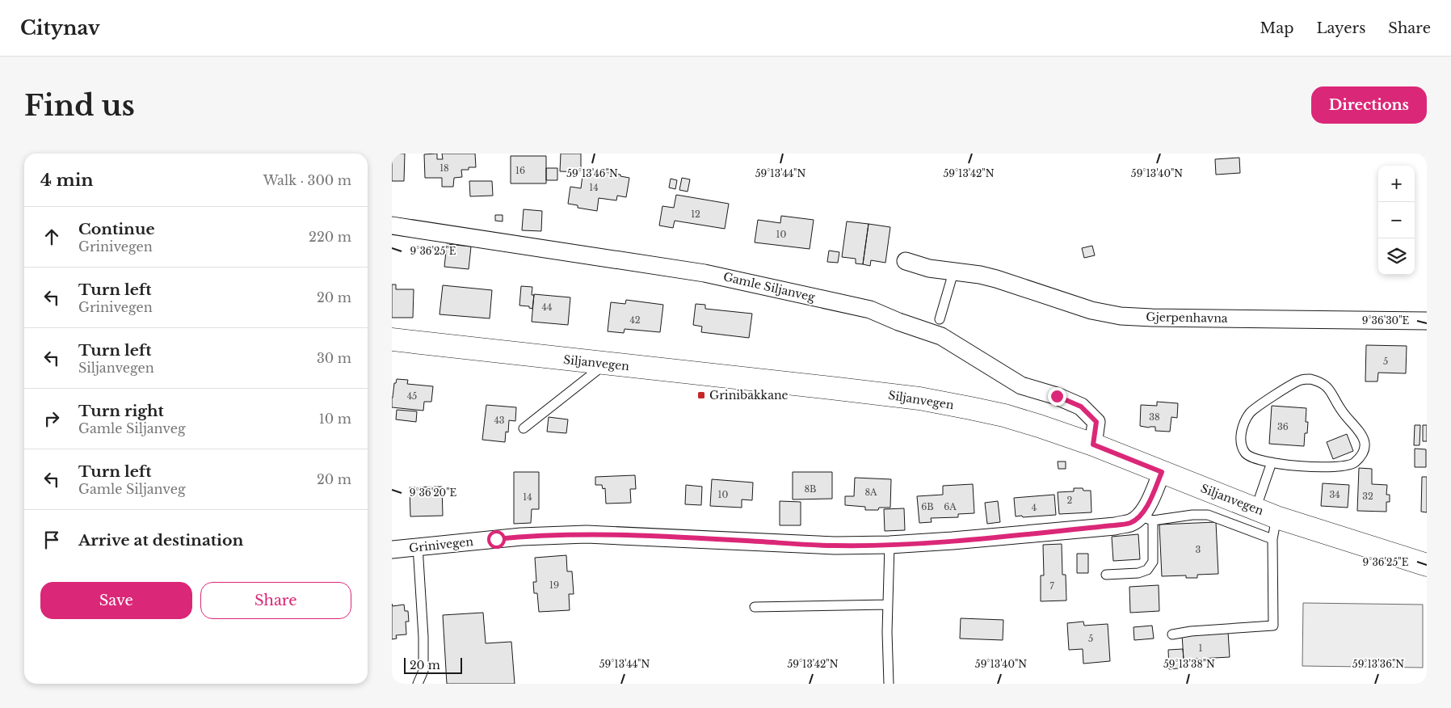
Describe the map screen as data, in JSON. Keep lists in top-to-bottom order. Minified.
{"streets":{"main road":["Siljanvegen"],"street":["Gamle Siljanveg","Gjerpenhavna","Grinivegen"]},"crossings":[["Gamle Siljanveg","Siljanvegen"]],"places":{"transit":["Grinibakkane"]},"house_numbers":["18","16","14","12","10","44","42","5","45","38","43","36","8B","8A","10","34","32","14","2","6B","6A","4","3","19","7","5","1"],"scale_bar":"20 m","page":{"header":"Citynav","nav":["Map","Layers","Share"],"buttons":["Directions",["Save","Share"]],"title":"Find us","heading":["4 min","Walk · 300 m"],"map_buttons":["+","−"],"list":[["Continue","Grinivegen","220 m"],["Turn left","Grinivegen","20 m"],["Turn left","Siljanvegen","30 m"],["Turn right","Gamle Siljanveg","10 m"],["Turn left","Gamle Siljanveg","20 m"],"Arrive at destination"],"scale":"20 m"},"coordinates":["59°13'46\"N","59°13'44\"N","59°13'42\"N","59°13'40\"N","9°36'25\"E","9°36'30\"E","9°36'20\"E","59°13'38\"N","59°13'36\"N"]}
